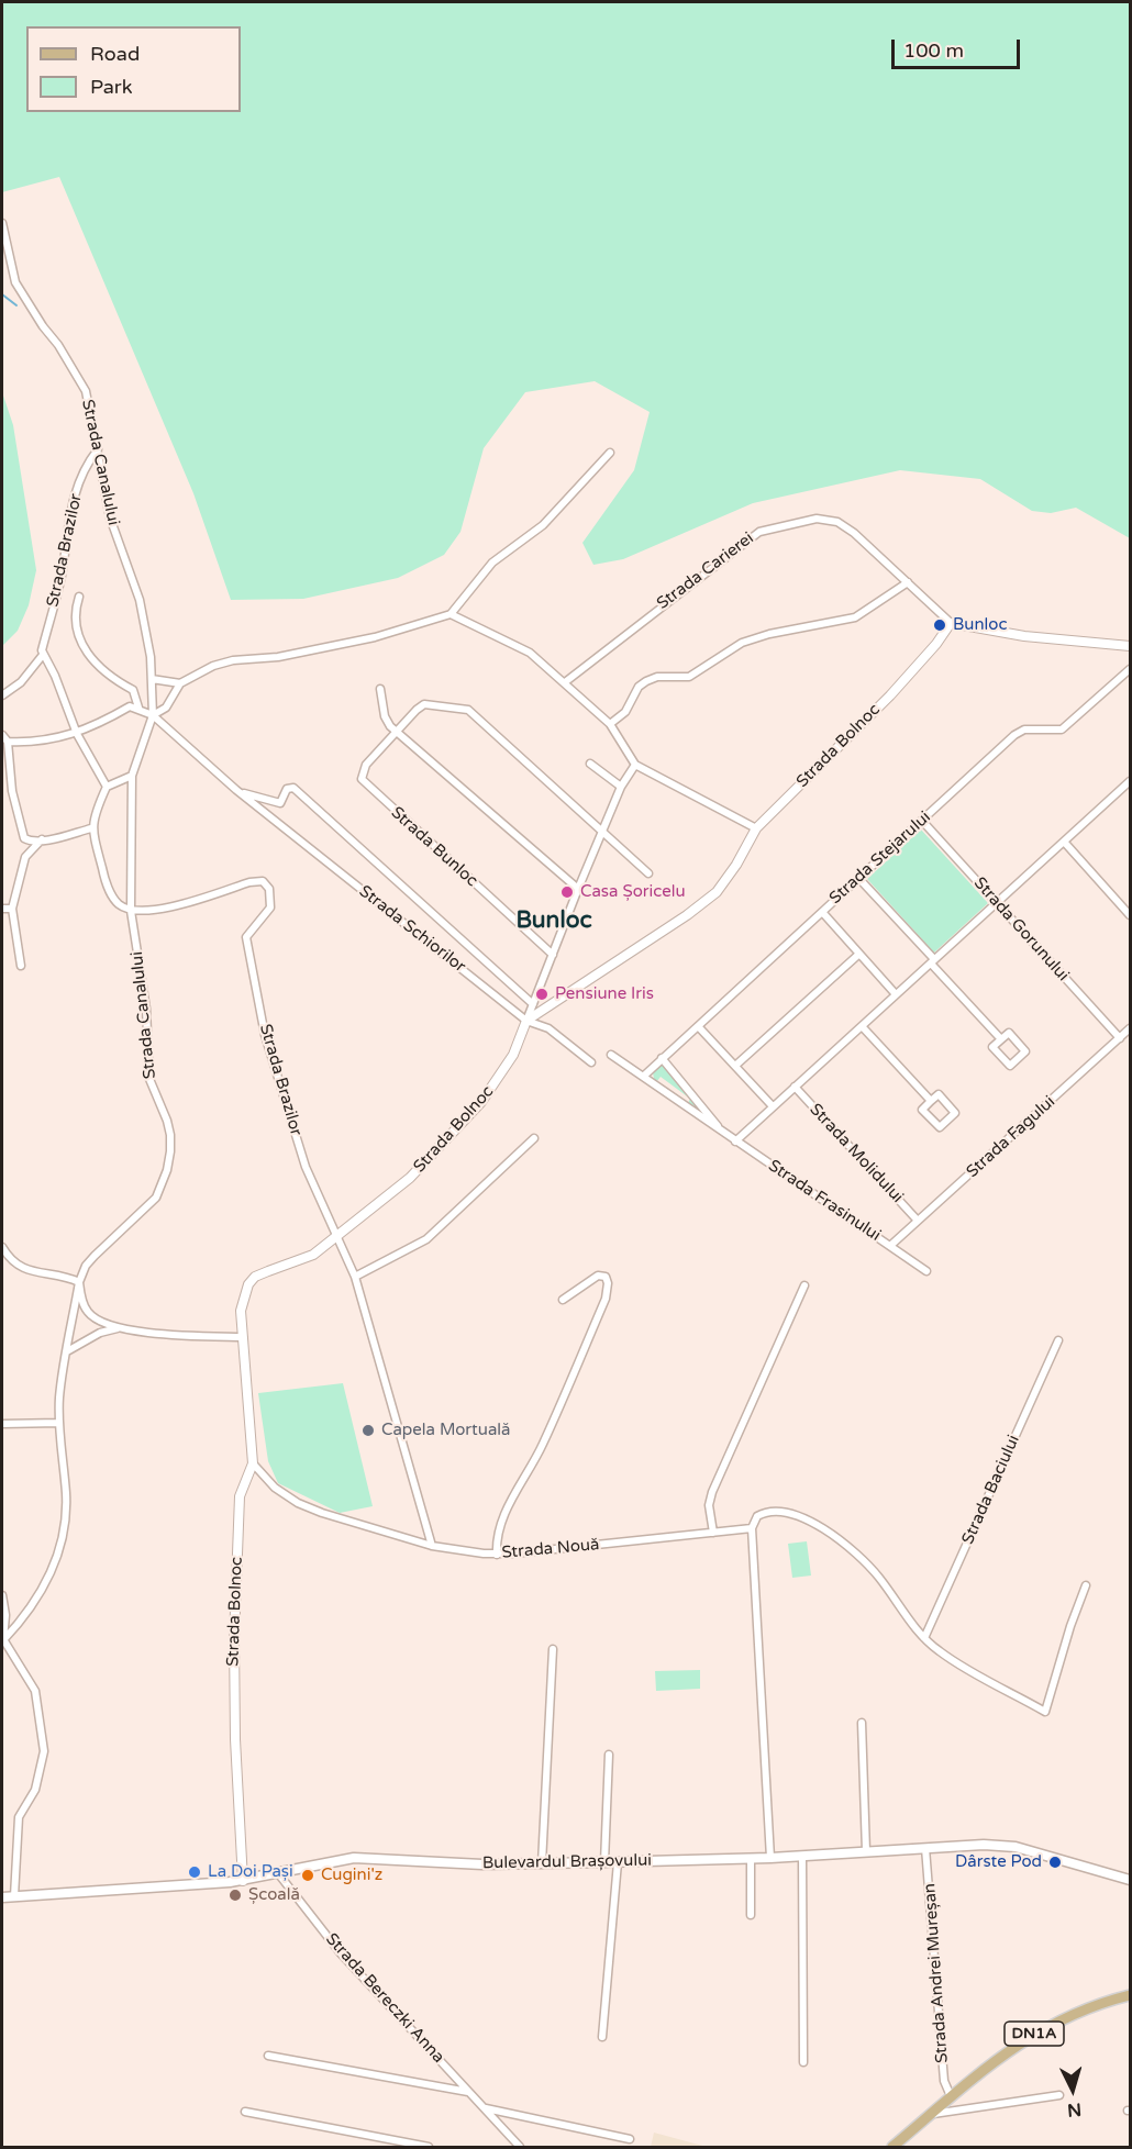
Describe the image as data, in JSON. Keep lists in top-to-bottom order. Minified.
{"streets":{"main road":["Bulevardul Brașovului","DN1A"],"street":["Strada Canalului","Strada Brazilor","Strada Carierei","Strada Bolnoc","Strada Bunloc","Strada Stejarului","Strada Schiorilor","Strada Gorunului","Strada Fagului","Strada Molidului","Strada Frasinului","Strada Baciului","Strada Nouă","Strada Andrei Mureșan","Strada Bereczki Anna"]},"crossings":[["Strada Canalului","Strada Brazilor"],["Strada Canalului","Strada Schiorilor"],["Strada Brazilor","Strada Bolnoc"],["Strada Brazilor","Strada Nouă"],["Strada Carierei","Strada Bolnoc"],["Strada Bolnoc","Strada Schiorilor"],["Strada Bolnoc","Strada Nouă"],["Strada Bolnoc","Bulevardul Brașovului"],["Strada Stejarului","Strada Gorunului"],["Strada Stejarului","Strada Frasinului"],["Strada Gorunului","Strada Fagului"],["Strada Fagului","Strada Molidului"],["Strada Fagului","Strada Frasinului"],["Bulevardul Brașovului","Strada Andrei Mureșan"],["Bulevardul Brașovului","Strada Bereczki Anna"],["Strada Andrei Mureșan","DN1A"]],"districts":["Bunloc"],"places":["Bunloc","Casa Șoricelu","Pensiune Iris","Capela Mortuală","Dârste Pod","La Doi Pași","Cugini'z","Școală"],"legend":["Road","Park"],"scale_bar":"100 m","north":"bottom"}
